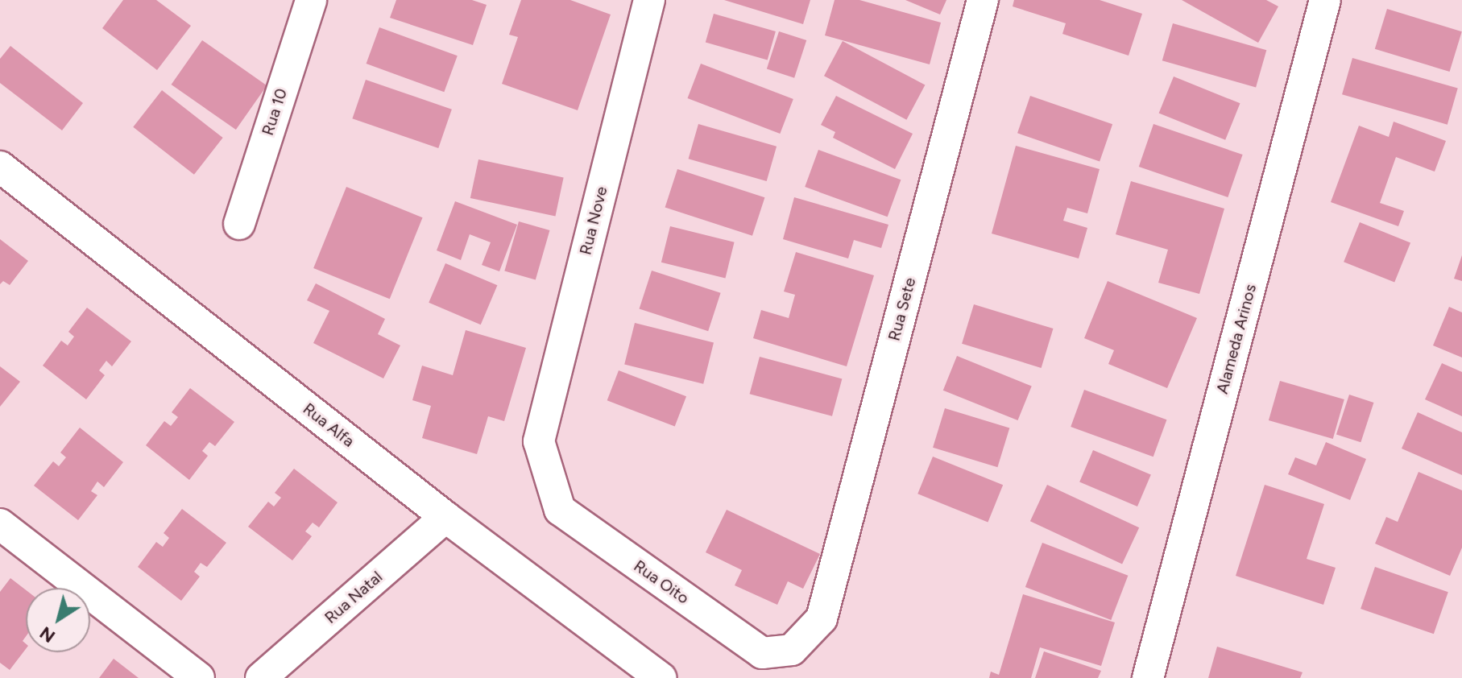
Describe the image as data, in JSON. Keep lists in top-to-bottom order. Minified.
{"streets":{"street":["Rua 10","Rua Nove","Rua Sete","Alameda Arinos","Rua Alfa","Rua Oito","Rua Natal"]},"crossings":[["Rua Nove","Rua Oito"],["Rua Sete","Rua Oito"],["Rua Alfa","Rua Natal"]],"north":"bottom left"}
